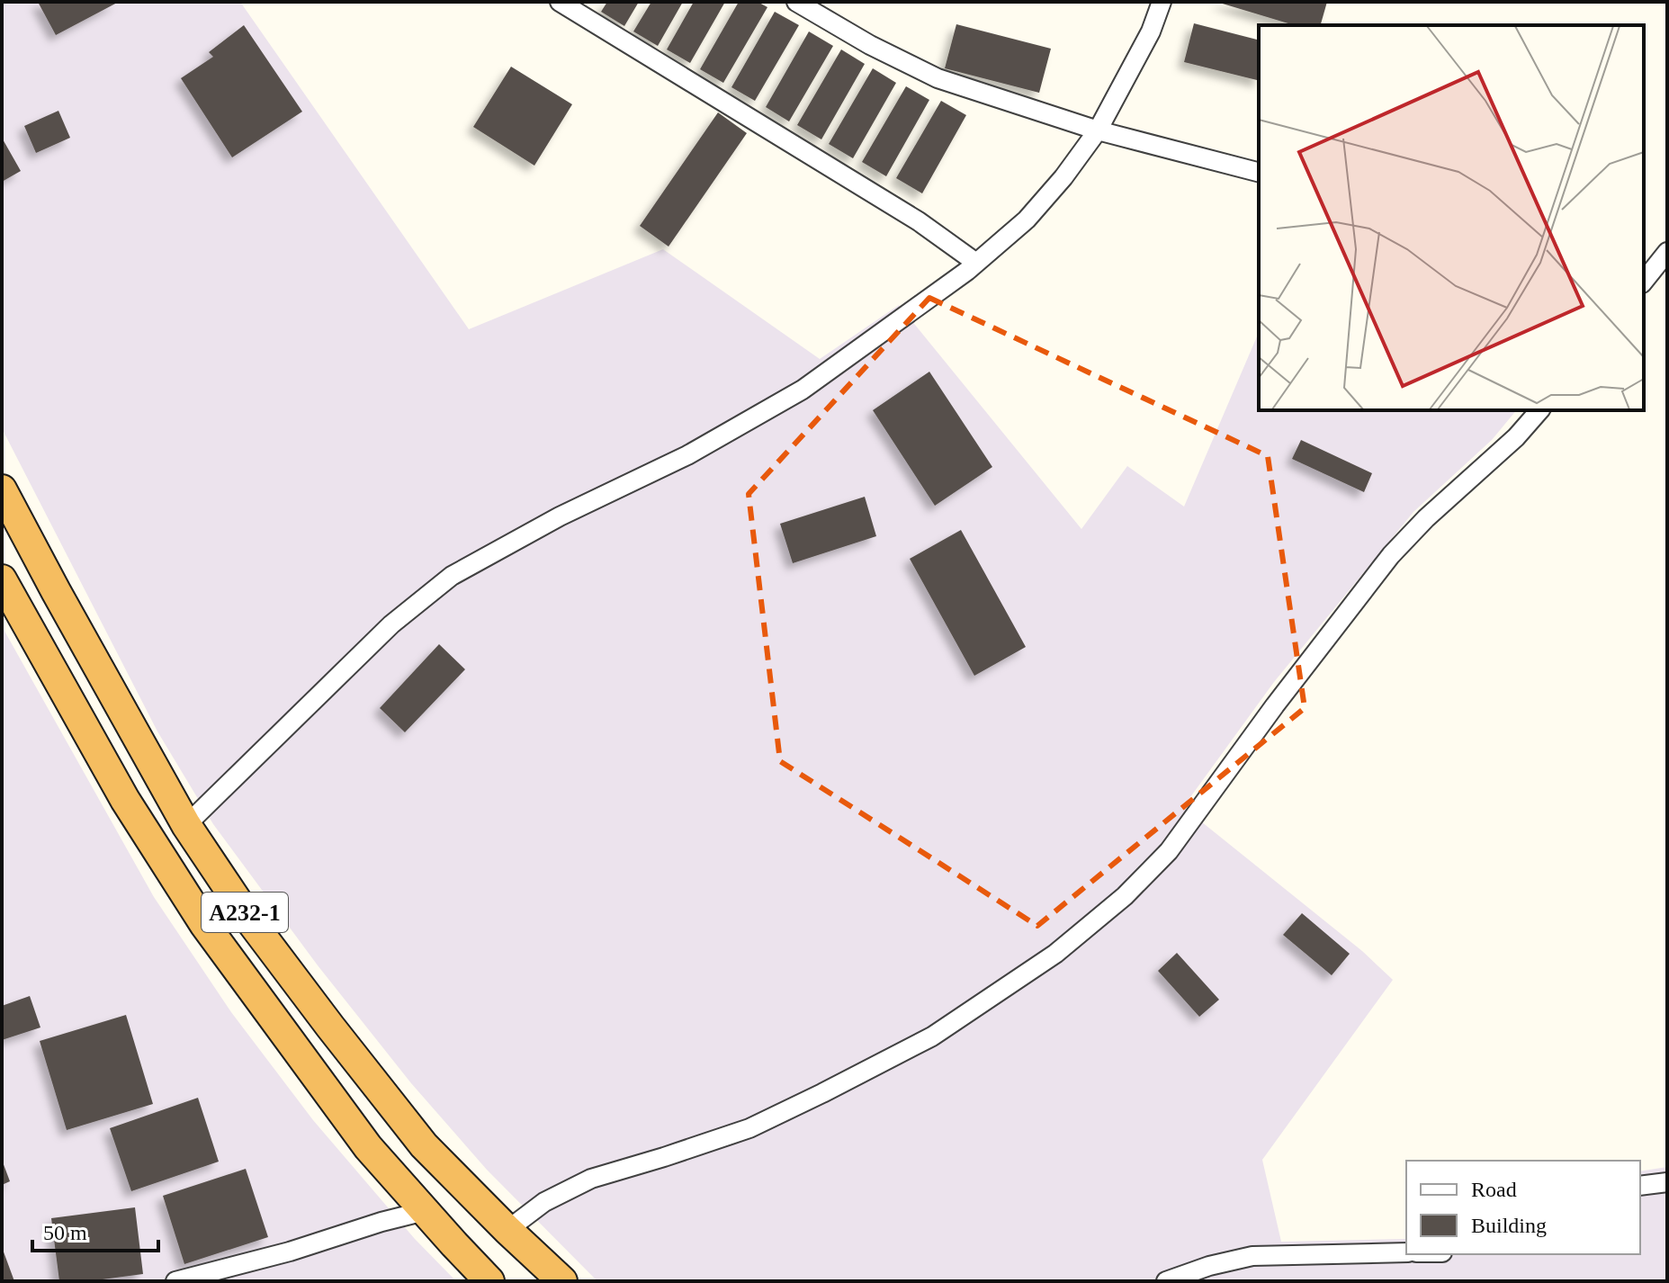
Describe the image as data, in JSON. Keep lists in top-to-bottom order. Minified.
{"streets":{"highway":["A232-1"]},"legend":["Road","Building"],"scale_bar":"50 m"}
